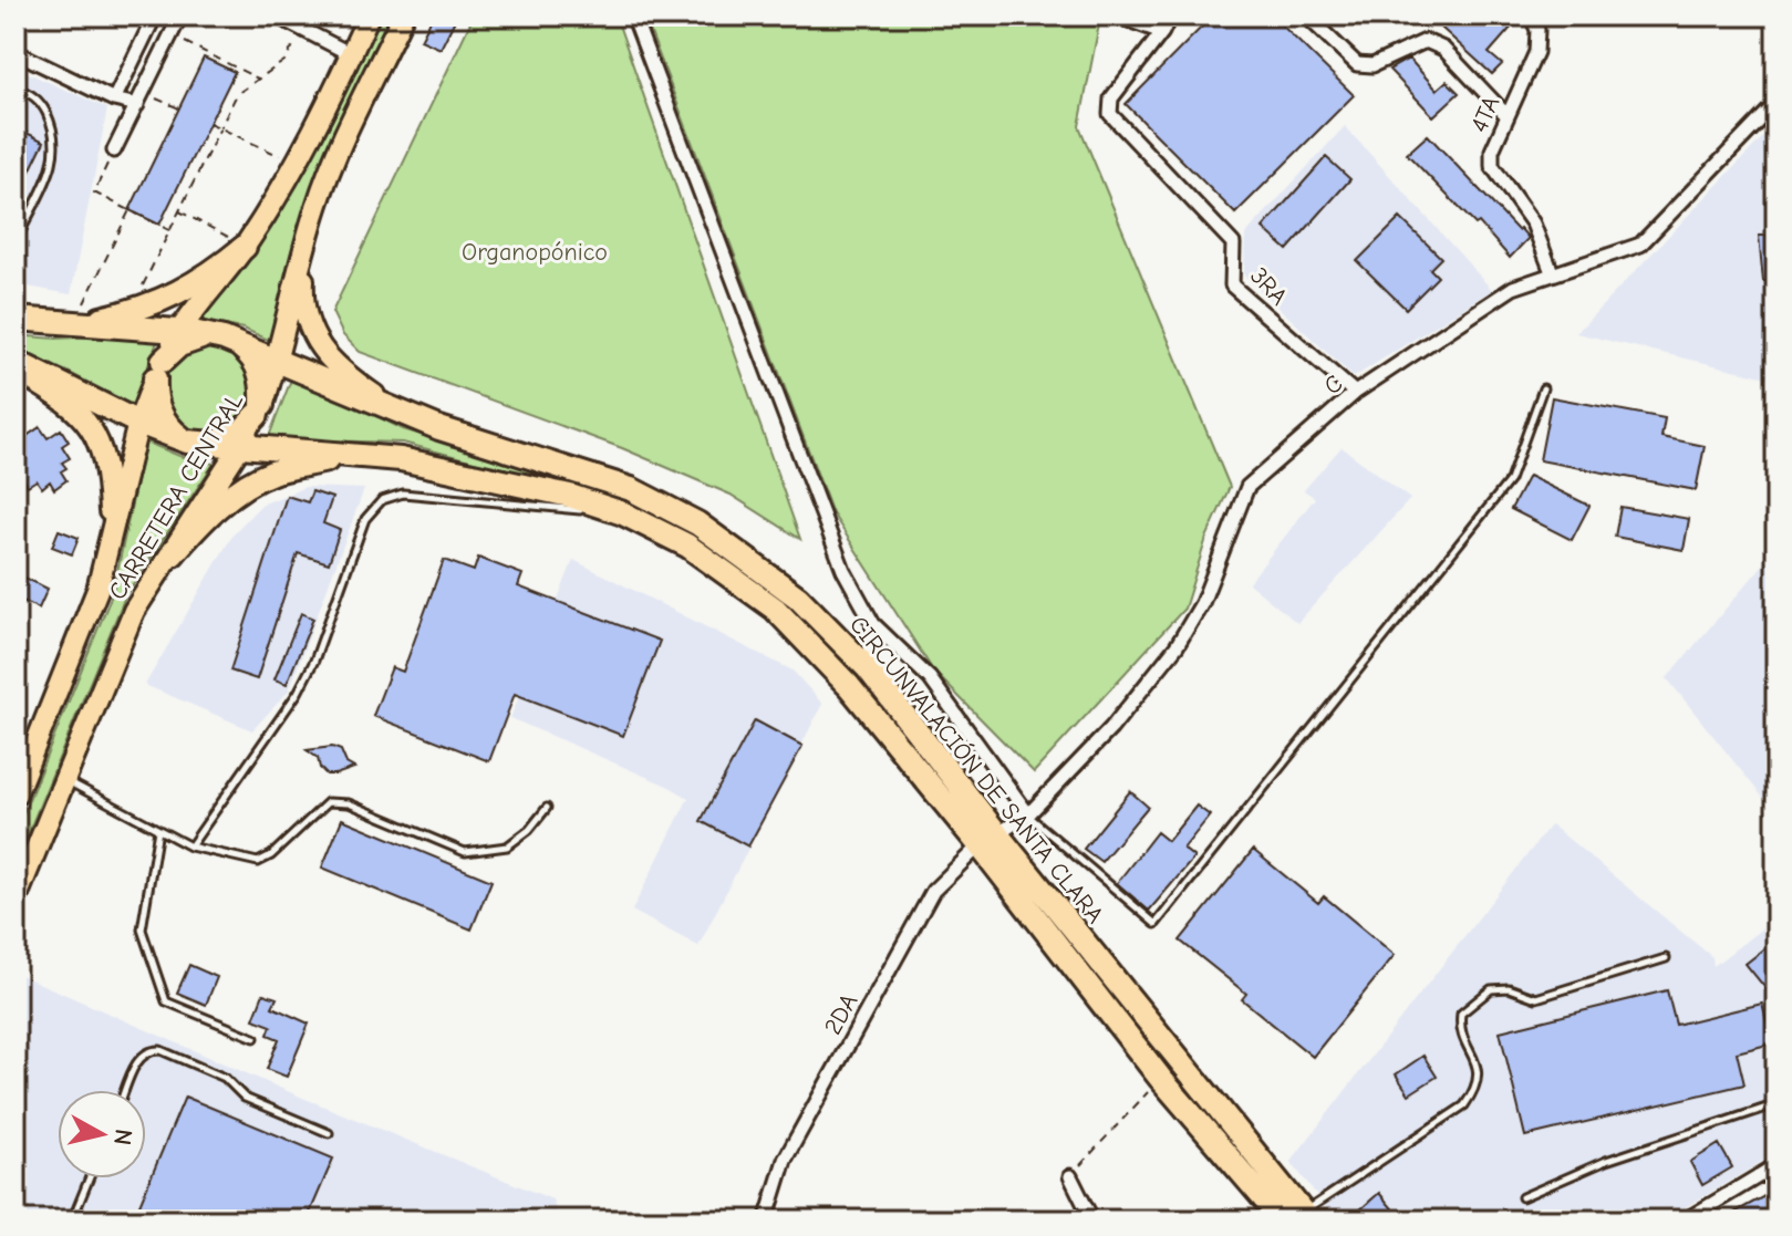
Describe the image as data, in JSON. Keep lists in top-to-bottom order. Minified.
{"streets":{"highway":["CIRCUNVALACIÓN DE SANTA CLARA"],"main road":["CARRETERA CENTRAL"],"street":["4TA","3RA","C","2DA"]},"crossings":[["4TA","C"],["3RA","C"],["C","CIRCUNVALACIÓN DE SANTA CLARA"],["C","2DA"],["CARRETERA CENTRAL","CIRCUNVALACIÓN DE SANTA CLARA"],["CIRCUNVALACIÓN DE SANTA CLARA","2DA"]],"parks":["Organopónico"],"north":"right"}
